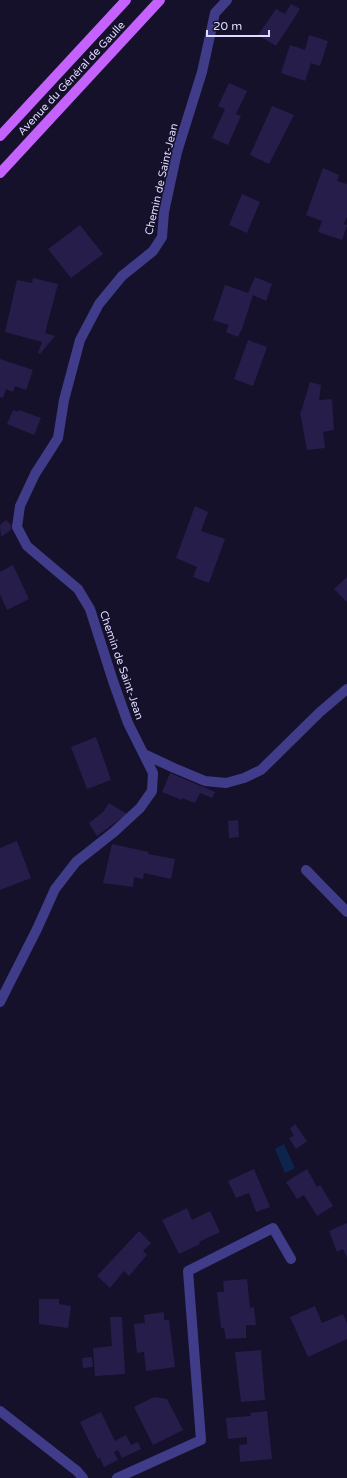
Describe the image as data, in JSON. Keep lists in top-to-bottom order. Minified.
{"streets":{"main road":["Avenue du Général de Gaulle"],"street":["Chemin de Saint-Jean"]},"scale_bar":"20 m"}
